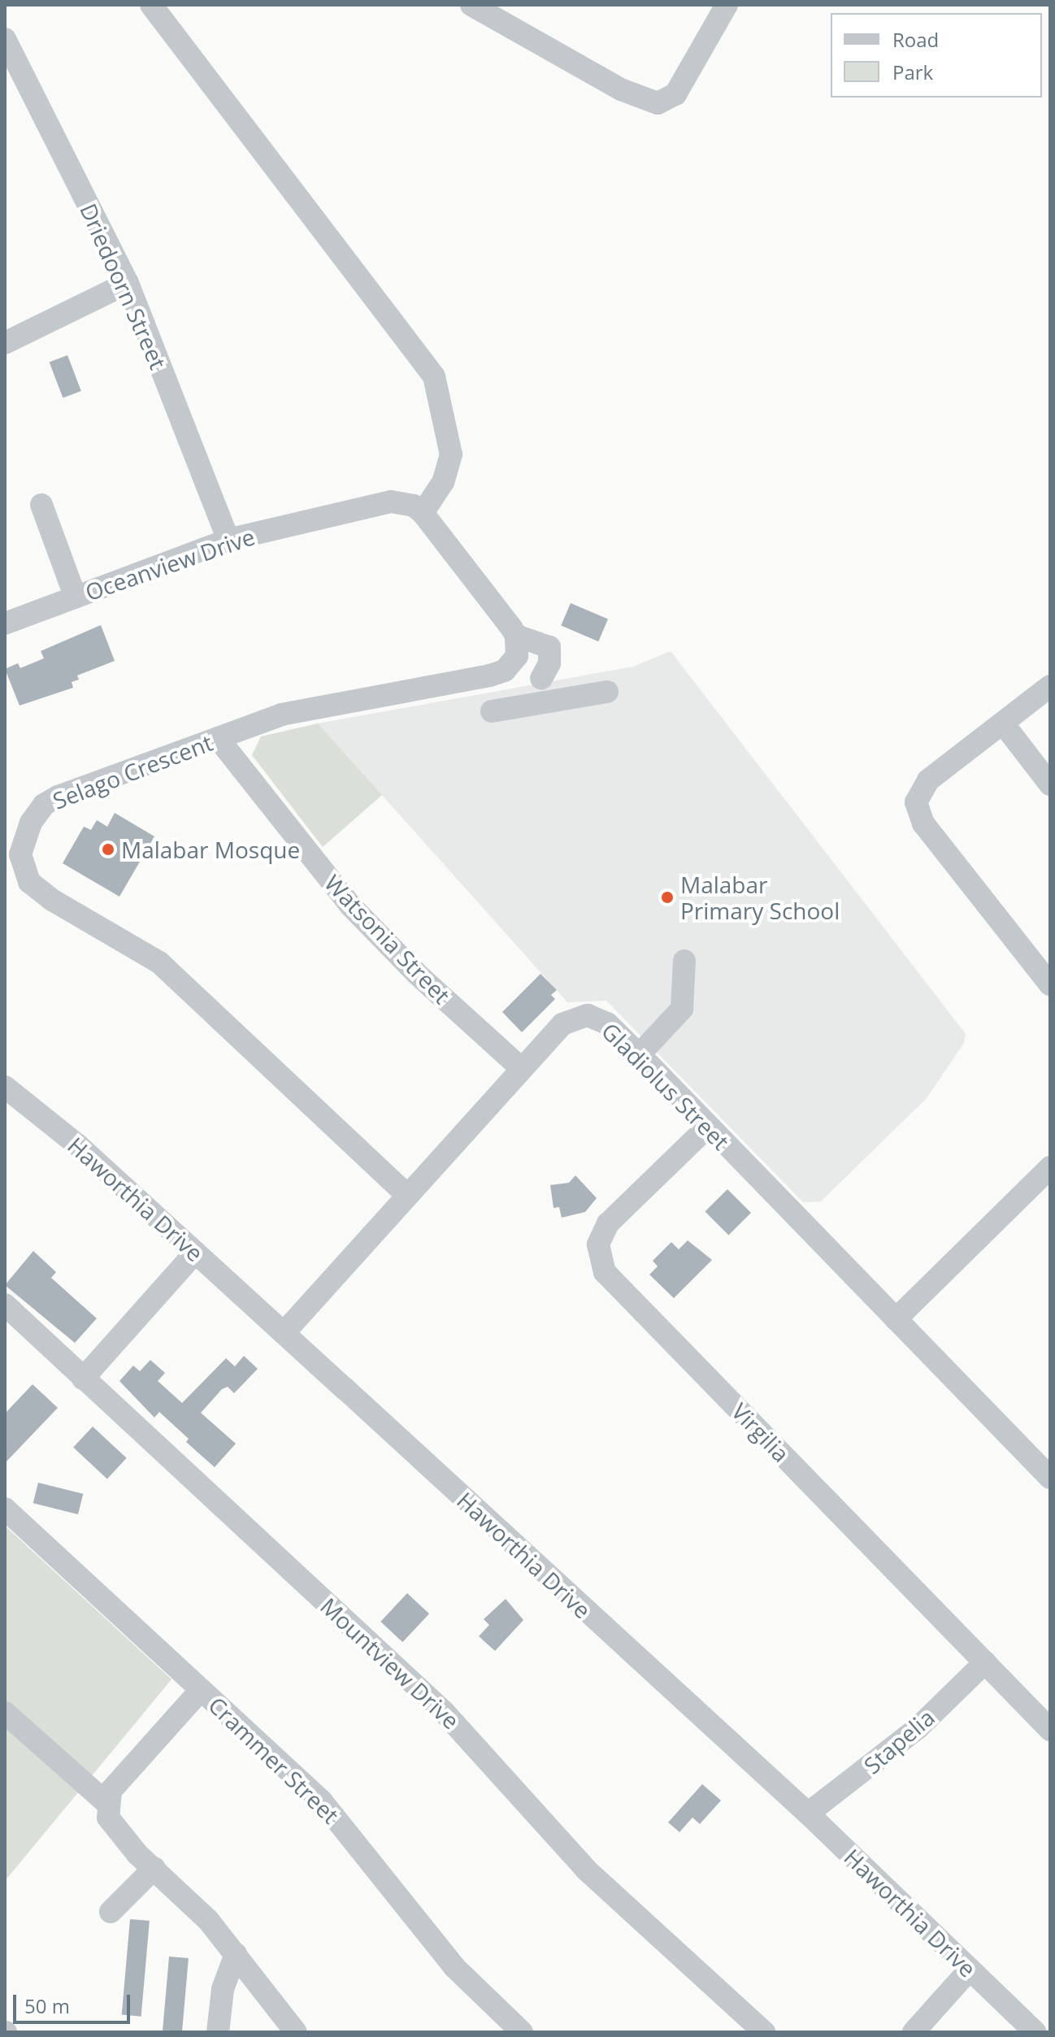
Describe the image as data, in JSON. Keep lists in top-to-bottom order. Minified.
{"streets":{"street":["Driedoorn Street","Oceanview Drive","Selago Crescent","Watsonia Street","Gladiolus Street","Haworthia Drive","Virgilia","Mountview Drive","Stapelia","Crammer Street"]},"crossings":[["Driedoorn Street","Oceanview Drive"],["Selago Crescent","Watsonia Street"],["Selago Crescent","Gladiolus Street"],["Watsonia Street","Gladiolus Street"],["Gladiolus Street","Haworthia Drive"],["Gladiolus Street","Virgilia"],["Haworthia Drive","Stapelia"],["Virgilia","Stapelia"]],"places":["Malabar Mosque","Malabar Primary School"],"legend":["Road","Park"],"scale_bar":"50 m"}
